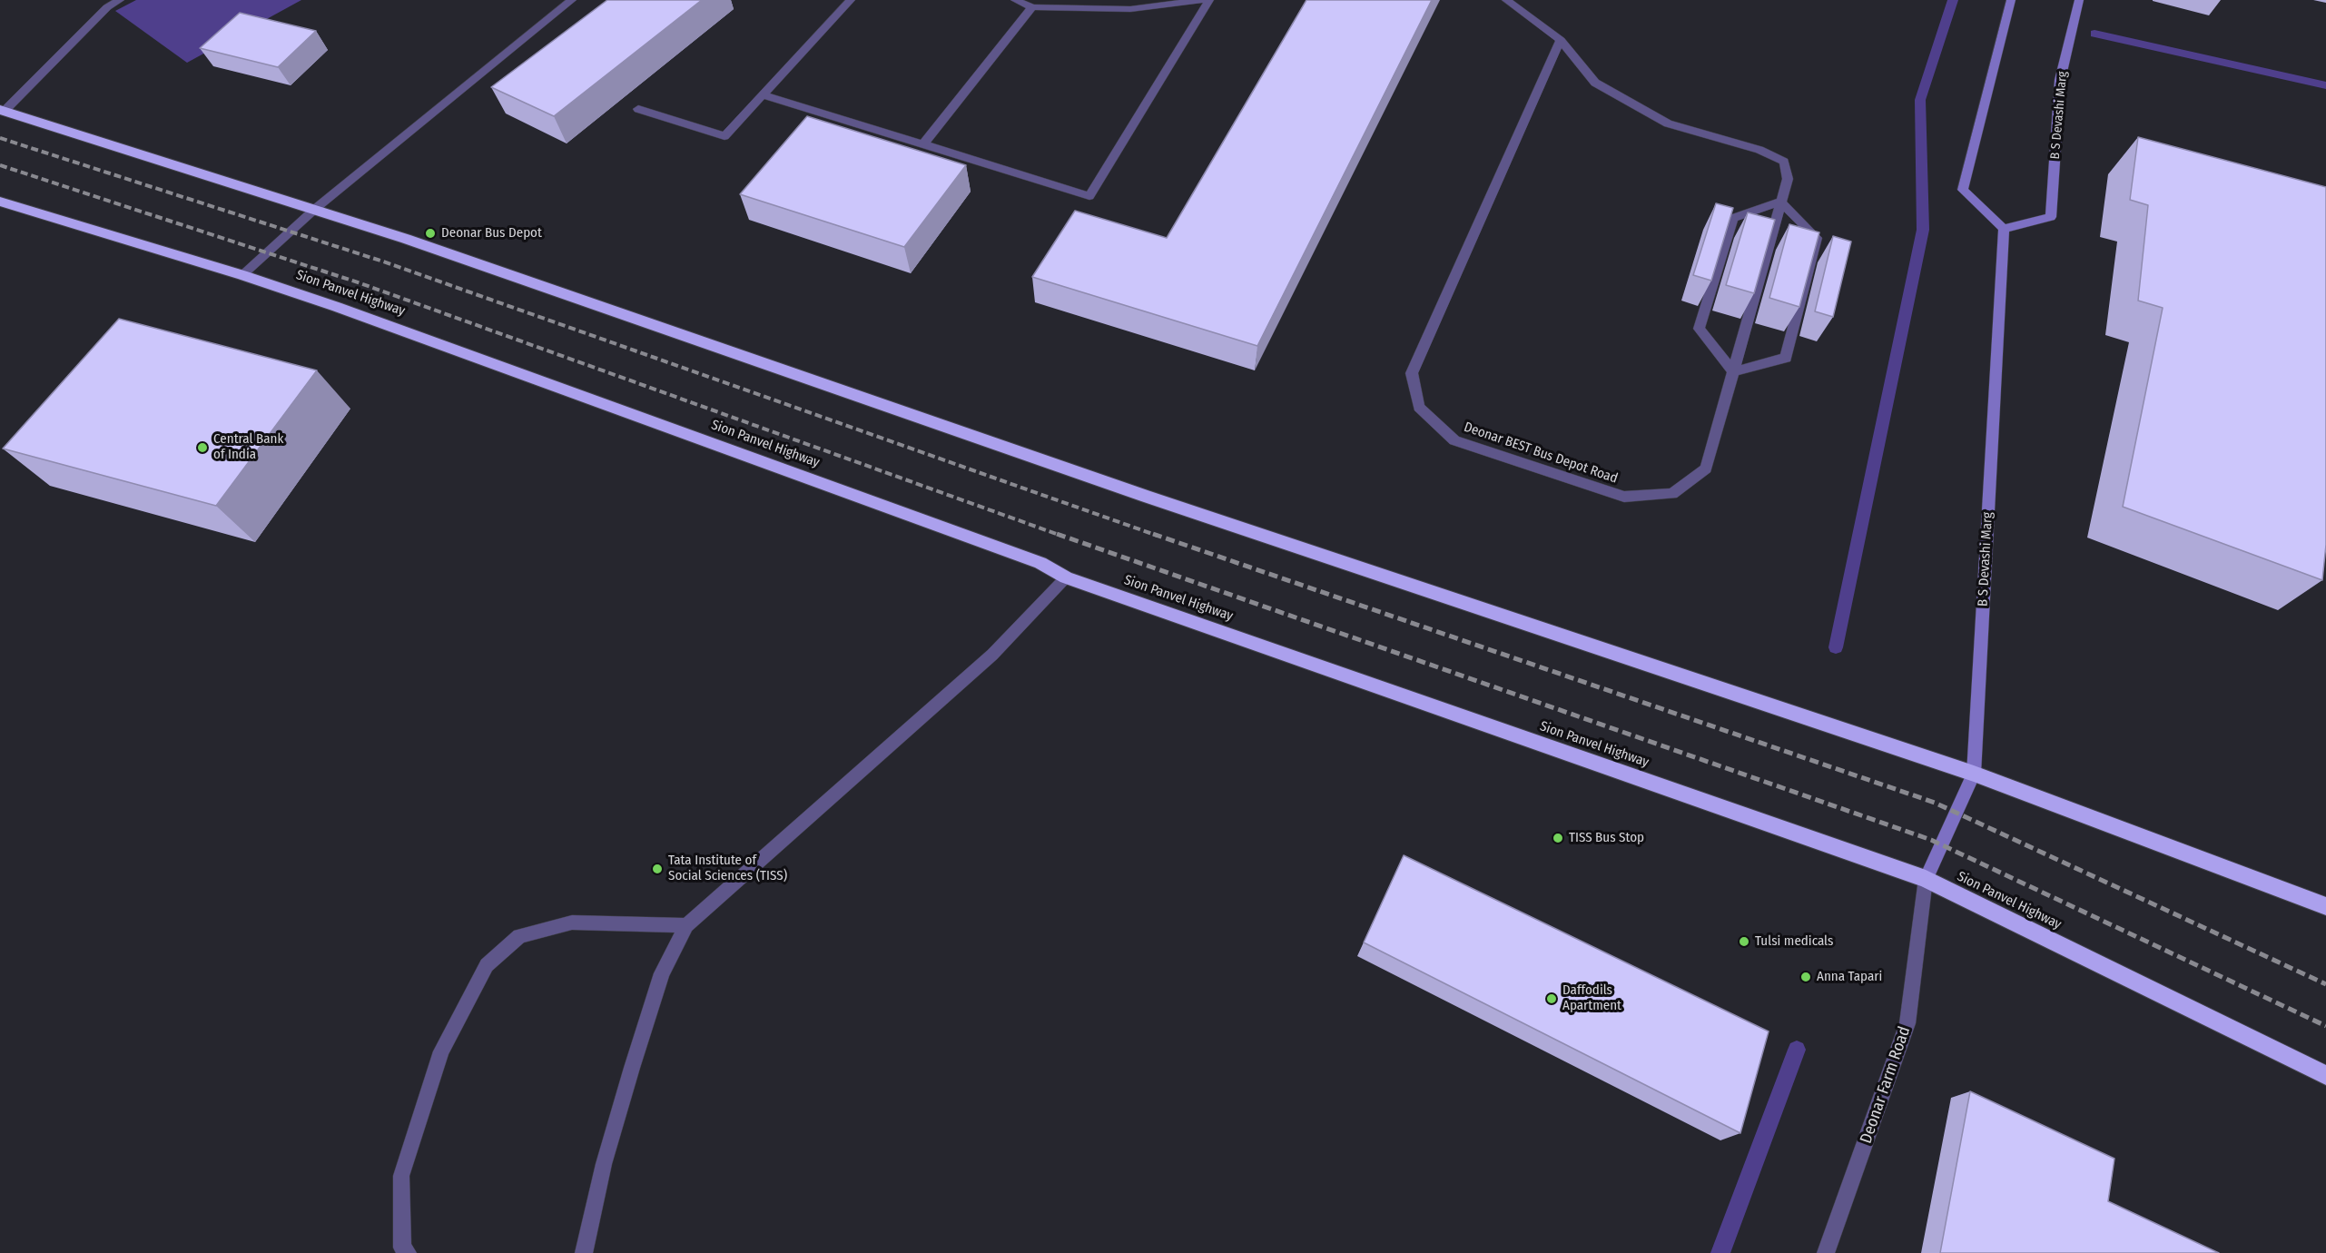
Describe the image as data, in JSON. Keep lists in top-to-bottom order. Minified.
{"streets":{"highway":["Sion Panvel Highway"],"main road":["B S Devashi Marg"],"street":["Deonar BEST Bus Depot Road","Deonar Farm Road"]},"crossings":[["B S Devashi Marg","Sion Panvel Highway"],["B S Devashi Marg","Deonar Farm Road"],["Sion Panvel Highway","Deonar Farm Road"]],"places":["Deonar Bus Depot","Central Bank of India","TISS Bus Stop","Tata Institute of Social Sciences (TISS)","Tulsi medicals","Anna Tapari","Daffodils Apartment"]}
